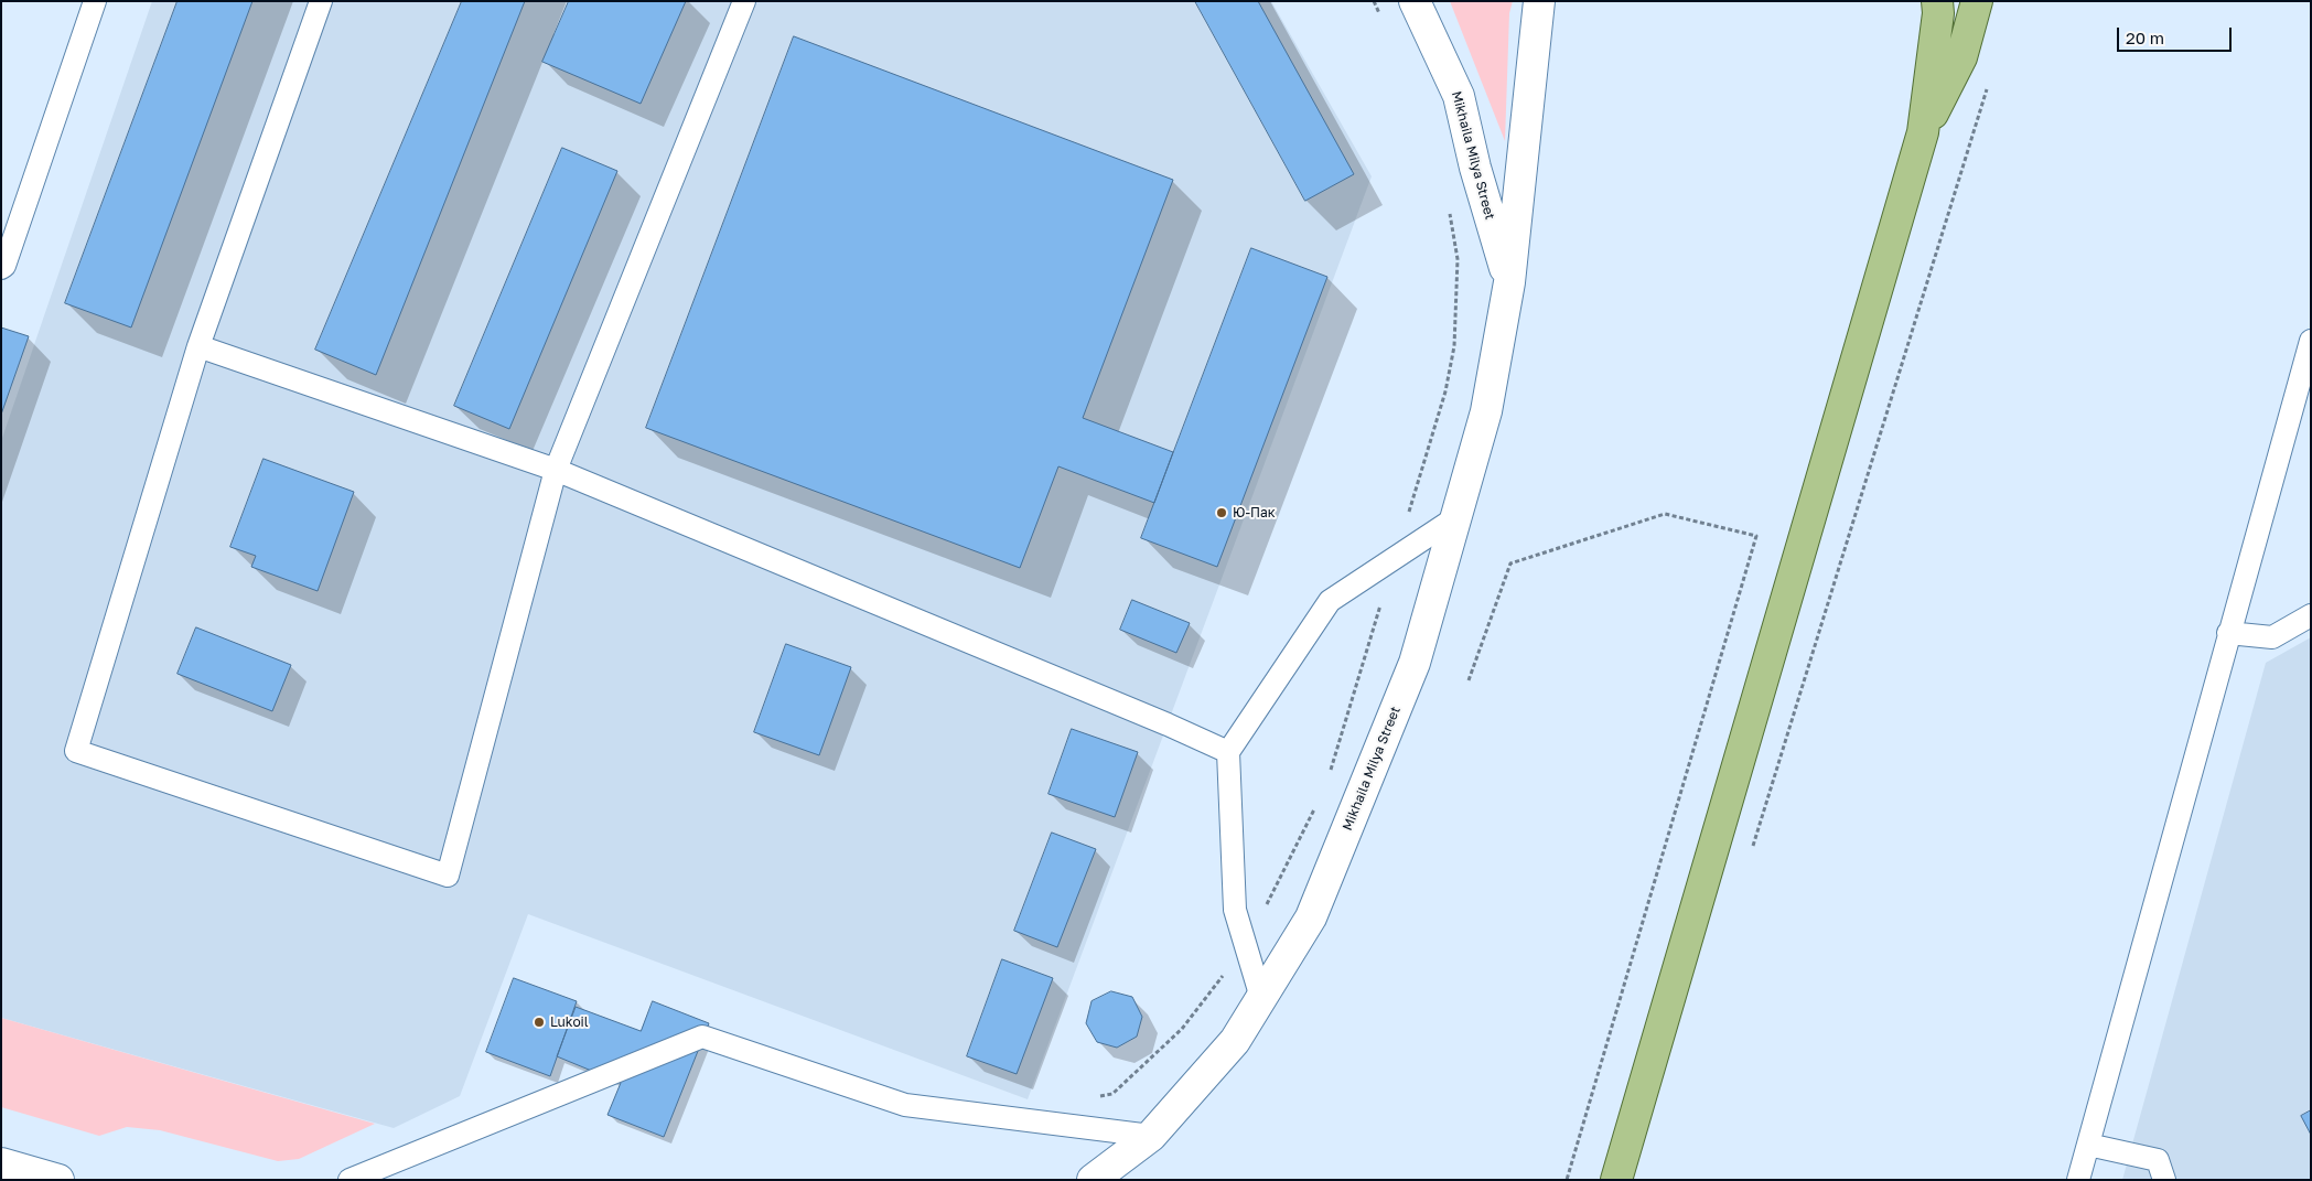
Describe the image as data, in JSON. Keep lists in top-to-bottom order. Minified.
{"streets":{"main road":["Mikhaila Milya Street"]},"places":["Ю-Пак","Lukoil"],"scale_bar":"20 m"}
